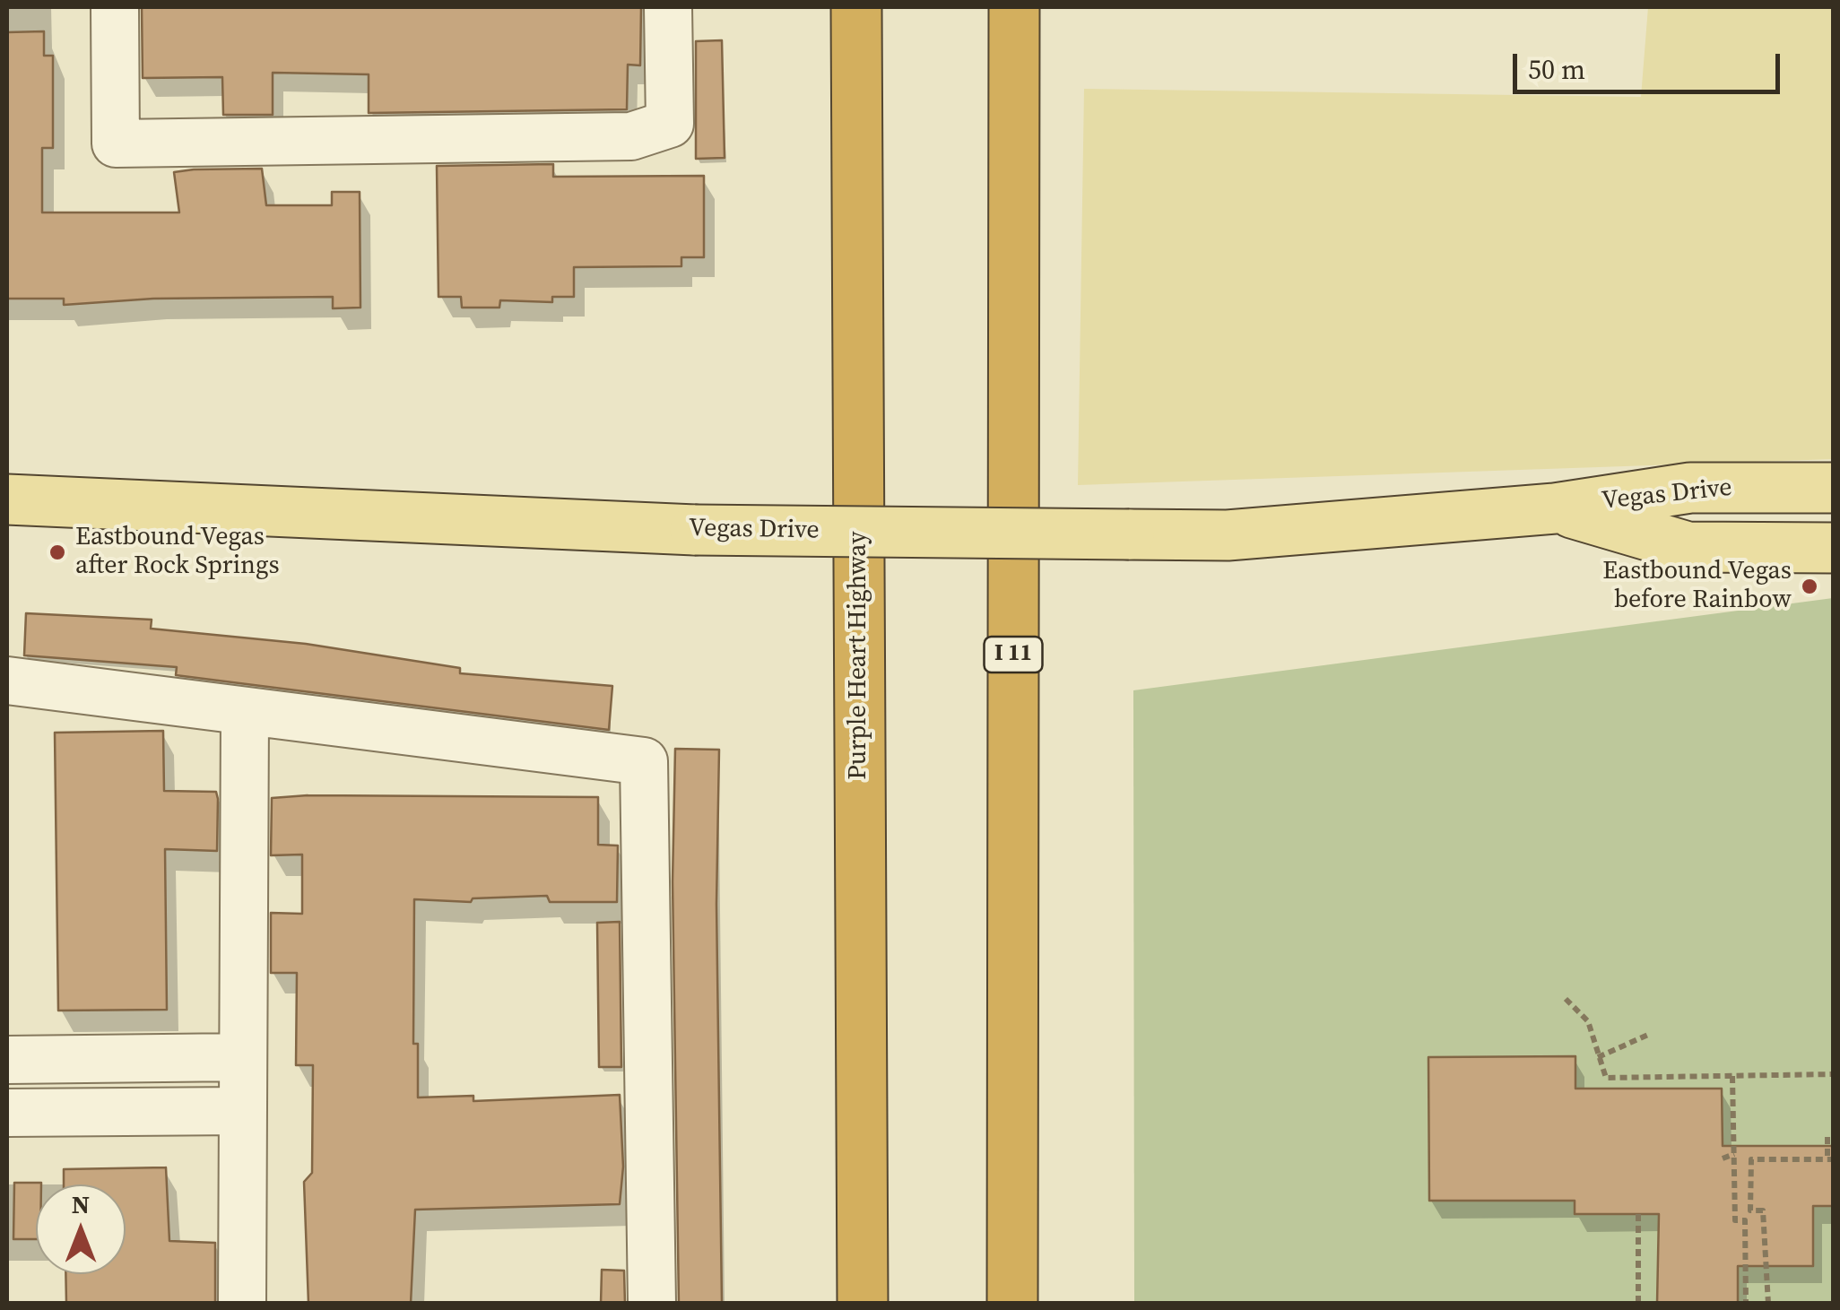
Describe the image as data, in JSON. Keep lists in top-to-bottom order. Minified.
{"streets":{"highway":["I 11","Purple Heart Highway"],"main road":["Vegas Drive"]},"places":["Eastbound Vegas after Rock Springs","Eastbound Vegas before Rainbow"],"scale_bar":"50 m","north":"top"}
